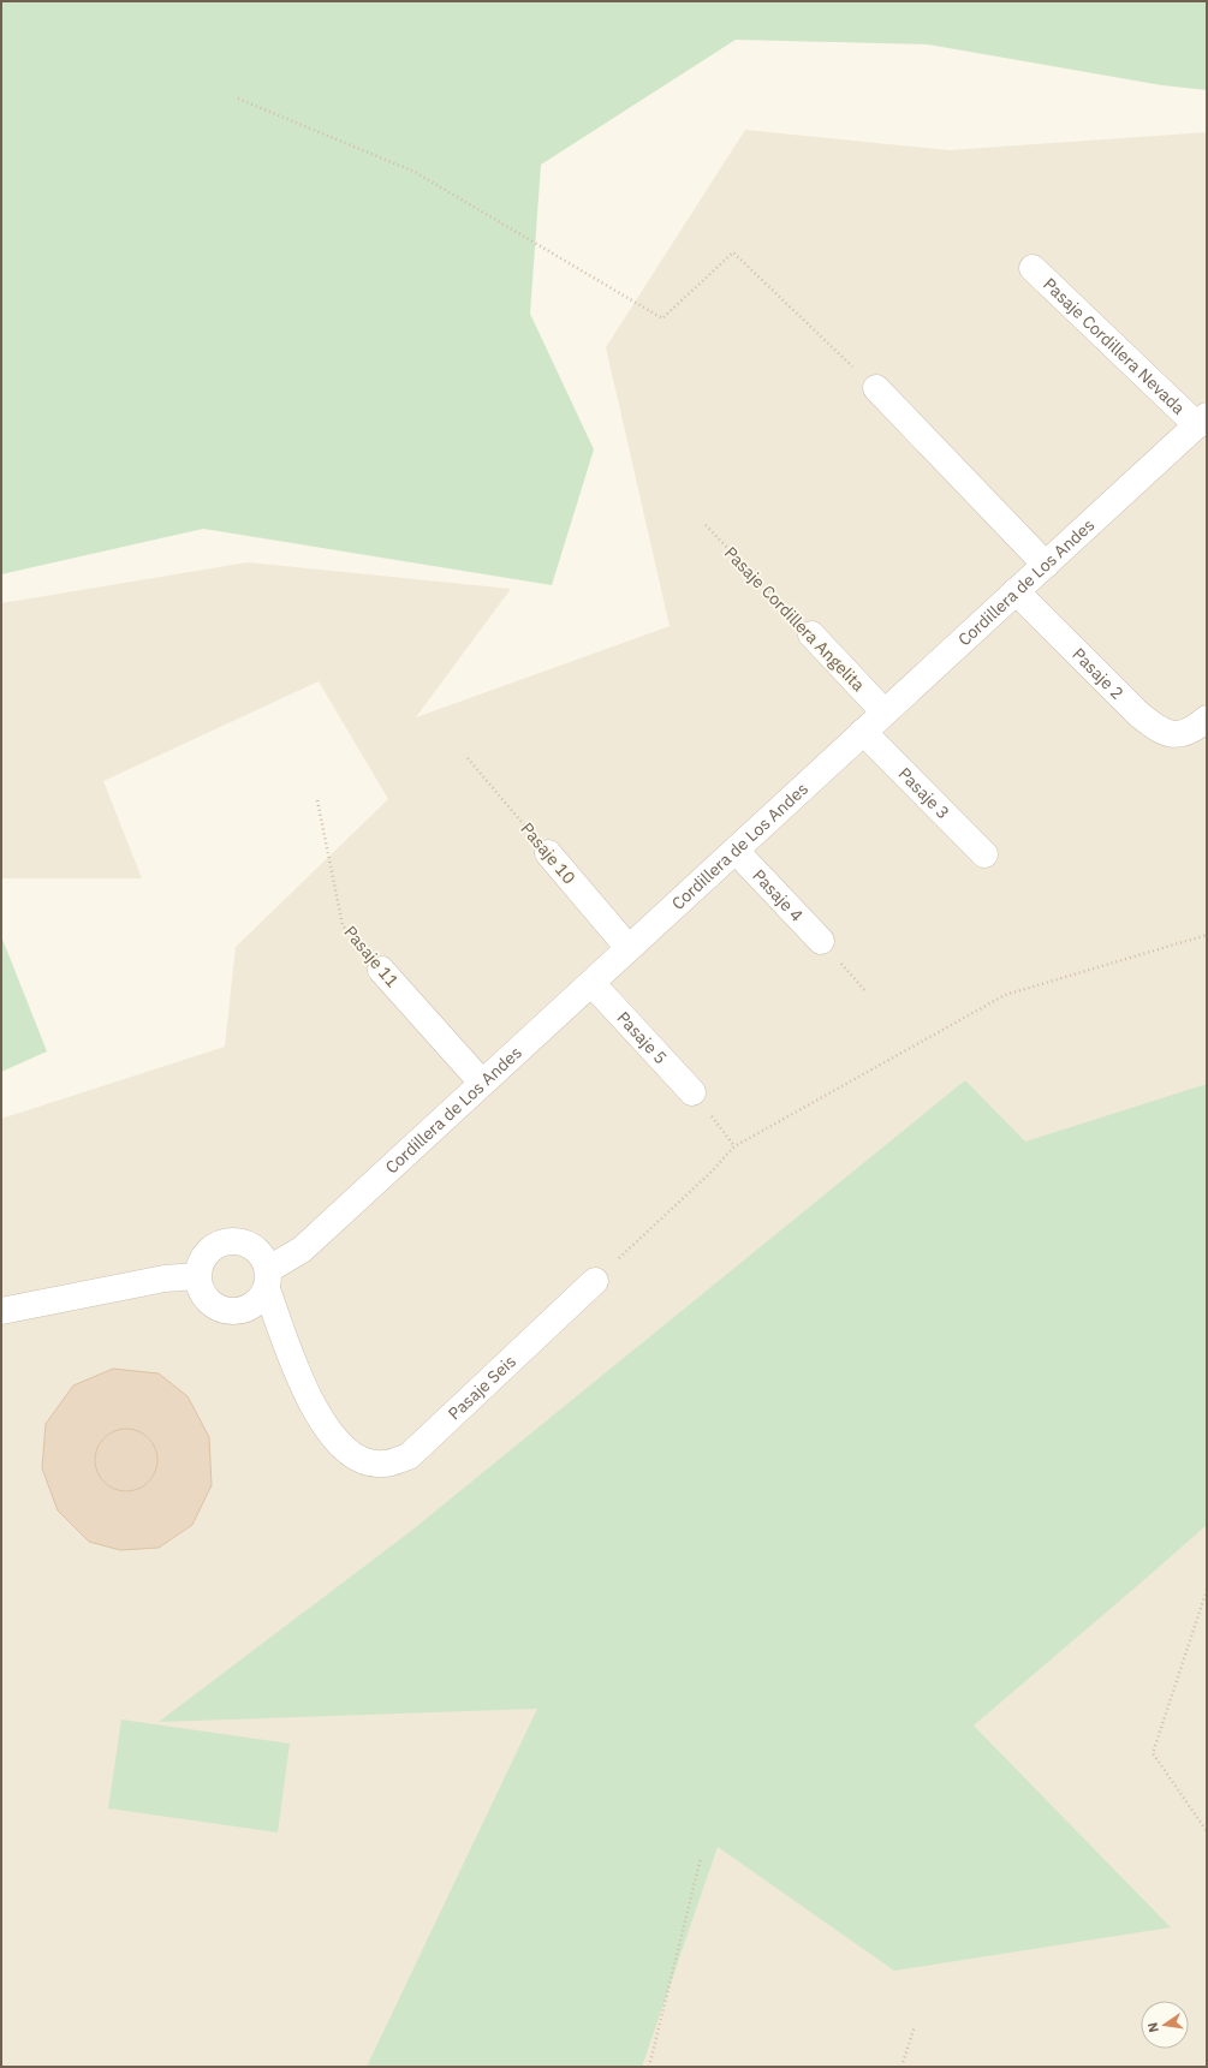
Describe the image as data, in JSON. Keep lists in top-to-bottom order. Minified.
{"streets":{"street":["Pasaje Cordillera Nevada","Cordillera de Los Andes","Pasaje Cordillera Angelita","Pasaje 2","Pasaje 3","Pasaje 10","Pasaje 4","Pasaje 11","Pasaje 5","Pasaje Seis"]},"crossings":[["Pasaje Cordillera Nevada","Cordillera de Los Andes"],["Cordillera de Los Andes","Pasaje Cordillera Angelita"],["Cordillera de Los Andes","Pasaje 2"],["Cordillera de Los Andes","Pasaje 3"],["Cordillera de Los Andes","Pasaje 10"],["Cordillera de Los Andes","Pasaje 4"],["Cordillera de Los Andes","Pasaje 11"],["Cordillera de Los Andes","Pasaje 5"],["Cordillera de Los Andes","Pasaje Seis"]],"north":"left"}
